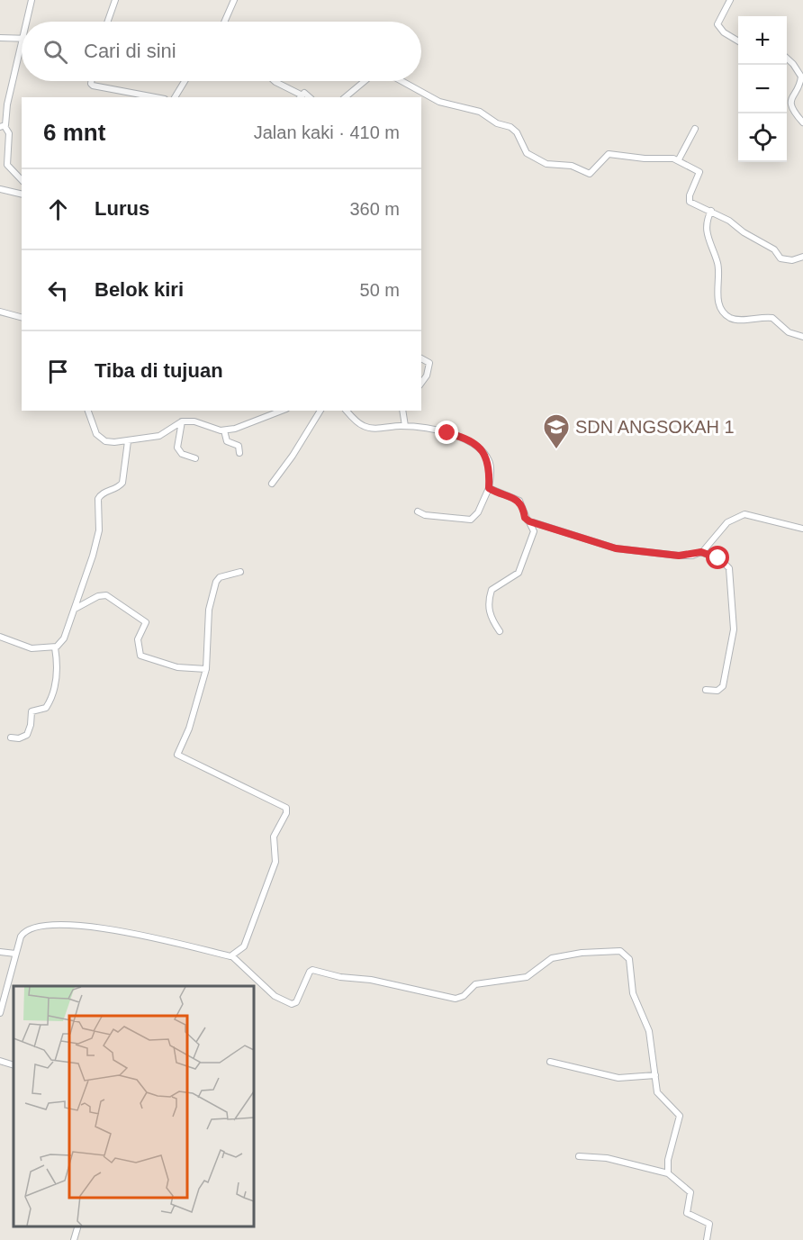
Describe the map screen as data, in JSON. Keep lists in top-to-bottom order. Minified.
{"places":{"school or university":["SDN ANGSOKAH 1"]},"page":{"map_buttons":["+","−"],"search":"Cari di sini","heading":["6 mnt","Jalan kaki · 410 m"],"list":[["Lurus","360 m"],["Belok kiri","50 m"],"Tiba di tujuan"]}}
